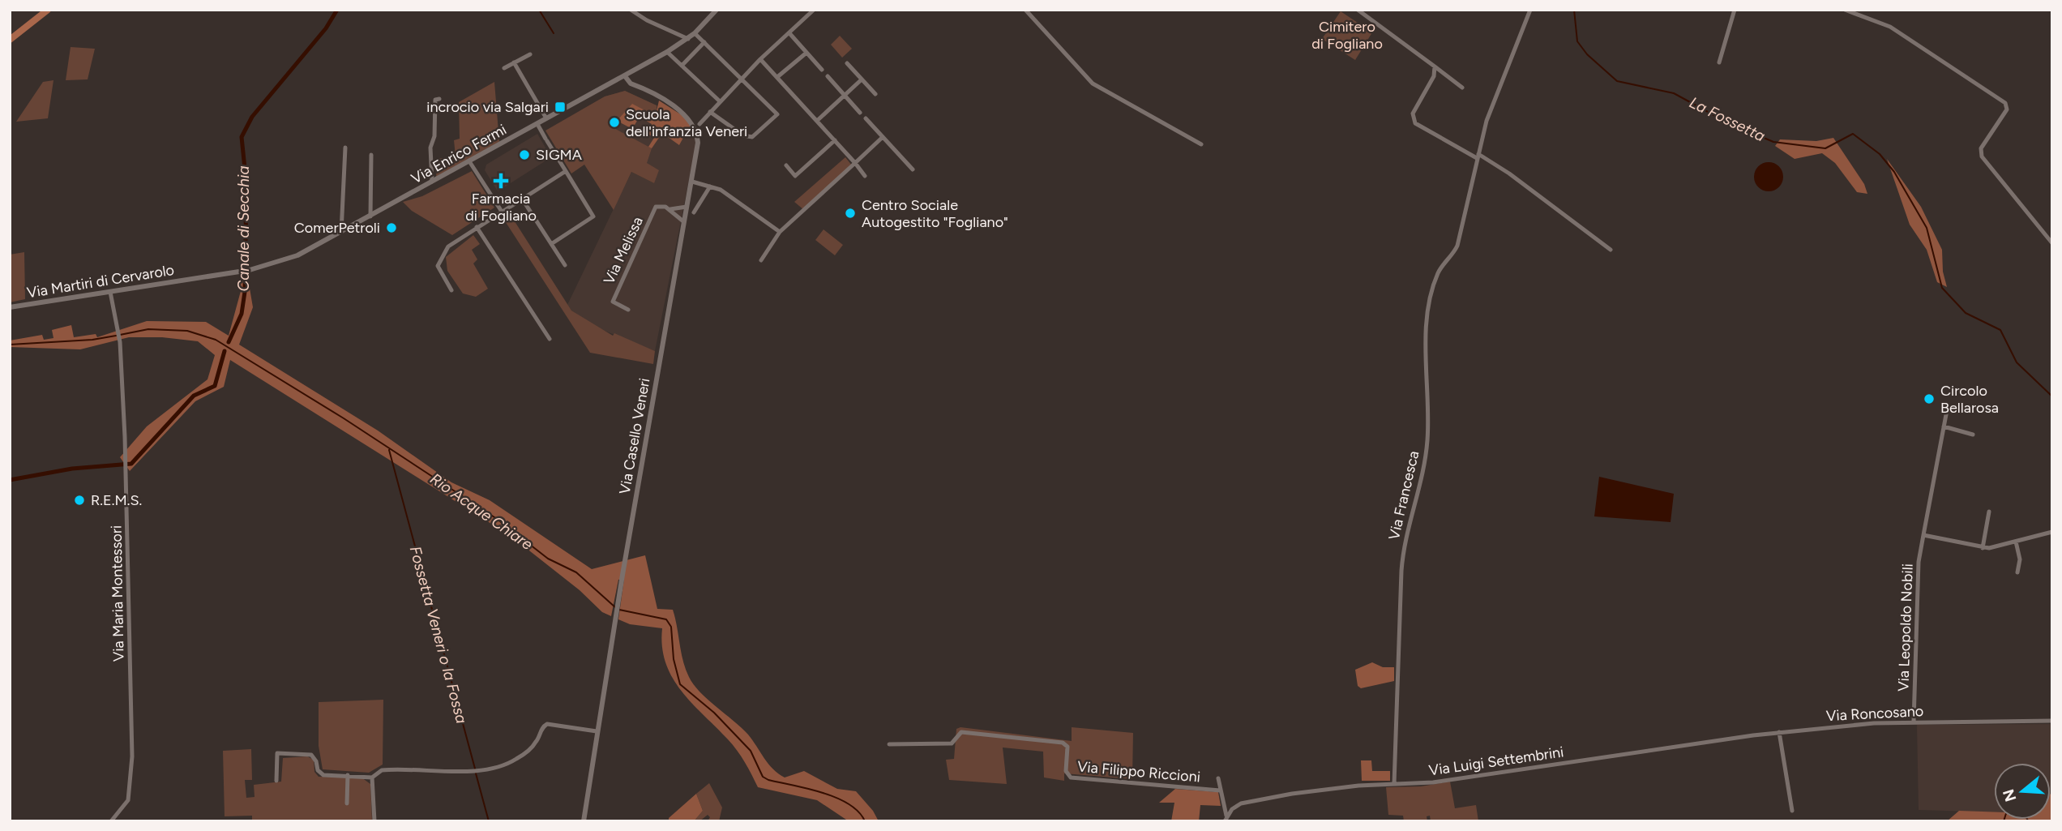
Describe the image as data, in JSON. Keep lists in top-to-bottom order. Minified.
{"streets":{"street":["Via Enrico Fermi","Via Melissa","Via Martiri di Cervarolo","Via Casello Veneri","Via Francesca","Via Maria Montessori","Via Leopoldo Nobili","Via Roncosano","Via Luigi Settembrini","Via Filippo Riccioni"]},"crossings":[["Via Enrico Fermi","Via Martiri di Cervarolo"],["Via Enrico Fermi","Via Casello Veneri"],["Via Melissa","Via Casello Veneri"],["Via Martiri di Cervarolo","Via Maria Montessori"],["Via Francesca","Via Luigi Settembrini"],["Via Leopoldo Nobili","Via Roncosano"],["Via Roncosano","Via Luigi Settembrini"],["Via Luigi Settembrini","Via Filippo Riccioni"]],"water":["La Fossetta","Canale di Secchia","Rio Acque Chiare","Fossetta Veneri o la Fossa"],"parks":["Cimitero di Fogliano"],"places":{"transit":["incrocio via Salgari"],"other":["Scuola dell'infanzia Veneri","SIGMA","Centro Sociale Autogestito \"Fogliano\"","ComerPetroli","Circolo Bellarosa","R.E.M.S."],"health":["Farmacia di Fogliano"]},"north":"left"}
